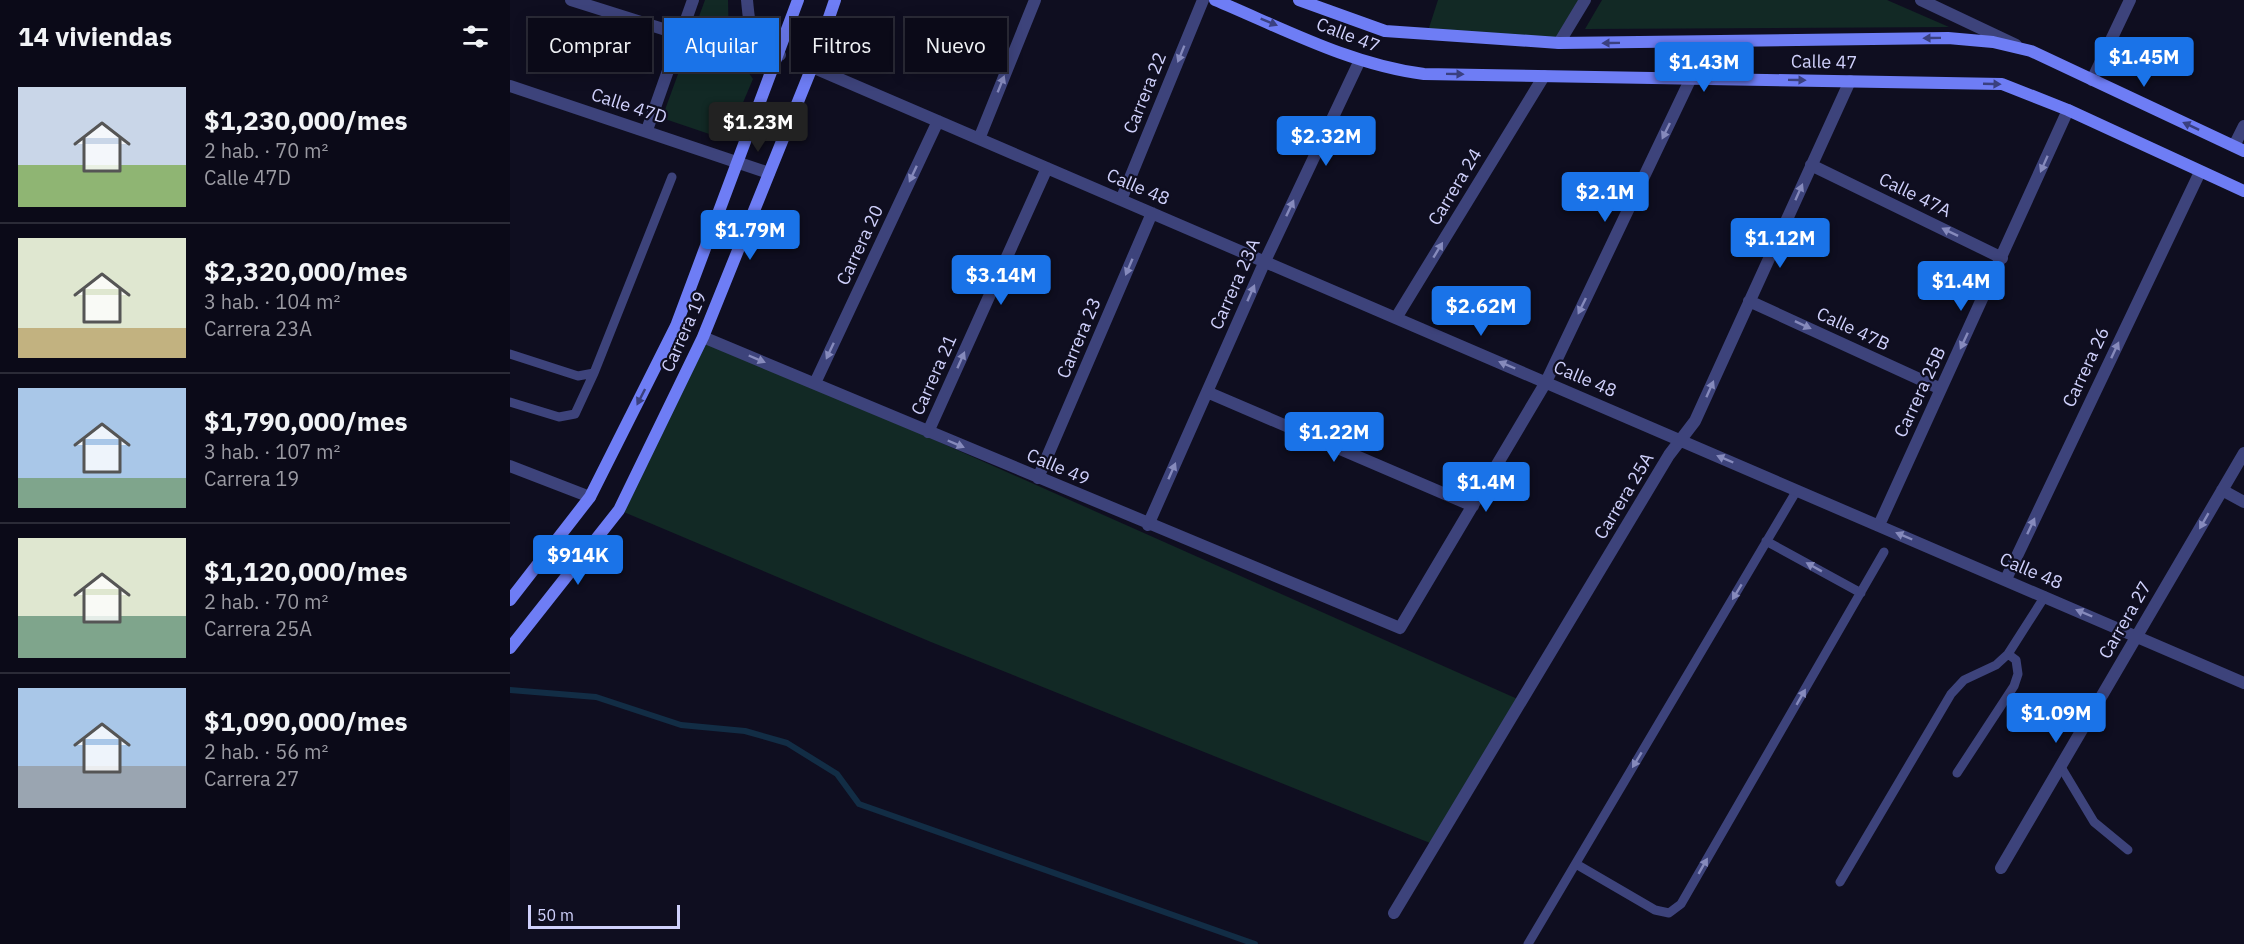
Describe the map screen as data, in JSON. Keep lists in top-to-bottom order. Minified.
{"streets":{"main road":["Calle 47","Carrera 19"],"street":["Carrera 22","Calle 47D","Calle 48","Carrera 24","Calle 47A","Carrera 20","Carrera 23A","Calle 47B","Carrera 23","Carrera 26","Carrera 21","Carrera 25B","Calle 49","Carrera 25A","Carrera 27"]},"crossings":[["Calle 47","Carrera 24"],["Calle 47","Carrera 23A"],["Calle 47","Carrera 26"],["Calle 47","Carrera 25B"],["Calle 47","Carrera 25A"],["Carrera 22","Calle 48"],["Calle 47D","Carrera 19"],["Calle 48","Carrera 24"],["Calle 48","Carrera 20"],["Calle 48","Carrera 23A"],["Calle 48","Carrera 23"],["Calle 48","Carrera 26"],["Calle 48","Carrera 21"],["Calle 48","Carrera 25B"],["Calle 48","Carrera 25A"],["Calle 48","Carrera 27"],["Calle 47A","Carrera 25B"],["Calle 47A","Carrera 25A"],["Carrera 20","Calle 49"],["Carrera 23A","Calle 49"],["Calle 47B","Carrera 25B"],["Calle 47B","Carrera 25A"],["Carrera 19","Calle 49"],["Carrera 23","Calle 49"],["Carrera 21","Calle 49"]],"one_way":["Carrera 22","Carrera 24","Calle 47A","Carrera 20","Carrera 23A","Calle 47B","Carrera 23","Carrera 26","Carrera 21","Carrera 25B","Carrera 27"],"scale_bar":"50 m","page":{"heading":"14 viviendas","chip":["Comprar","Alquilar","Filtros","Nuevo"],"price":["$1.45M","$1.43M","$1.23M","$2.32M","$2.1M","$1.79M","$1.12M","$3.14M","$1.4M","$2.62M","$1.22M","$1.4M","$914K","$1.09M"],"list":[{"name":"$1,230,000/mes","note":"2 hab. · 70 m² · Calle 47D"},{"name":"$2,320,000/mes","note":"3 hab. · 104 m² · Carrera 23A"},{"name":"$1,790,000/mes","note":"3 hab. · 107 m² · Carrera 19"},{"name":"$1,120,000/mes","note":"2 hab. · 70 m² · Carrera 25A"},{"name":"$1,090,000/mes","note":"2 hab. · 56 m² · Carrera 27"}],"scale":"50 m"}}
